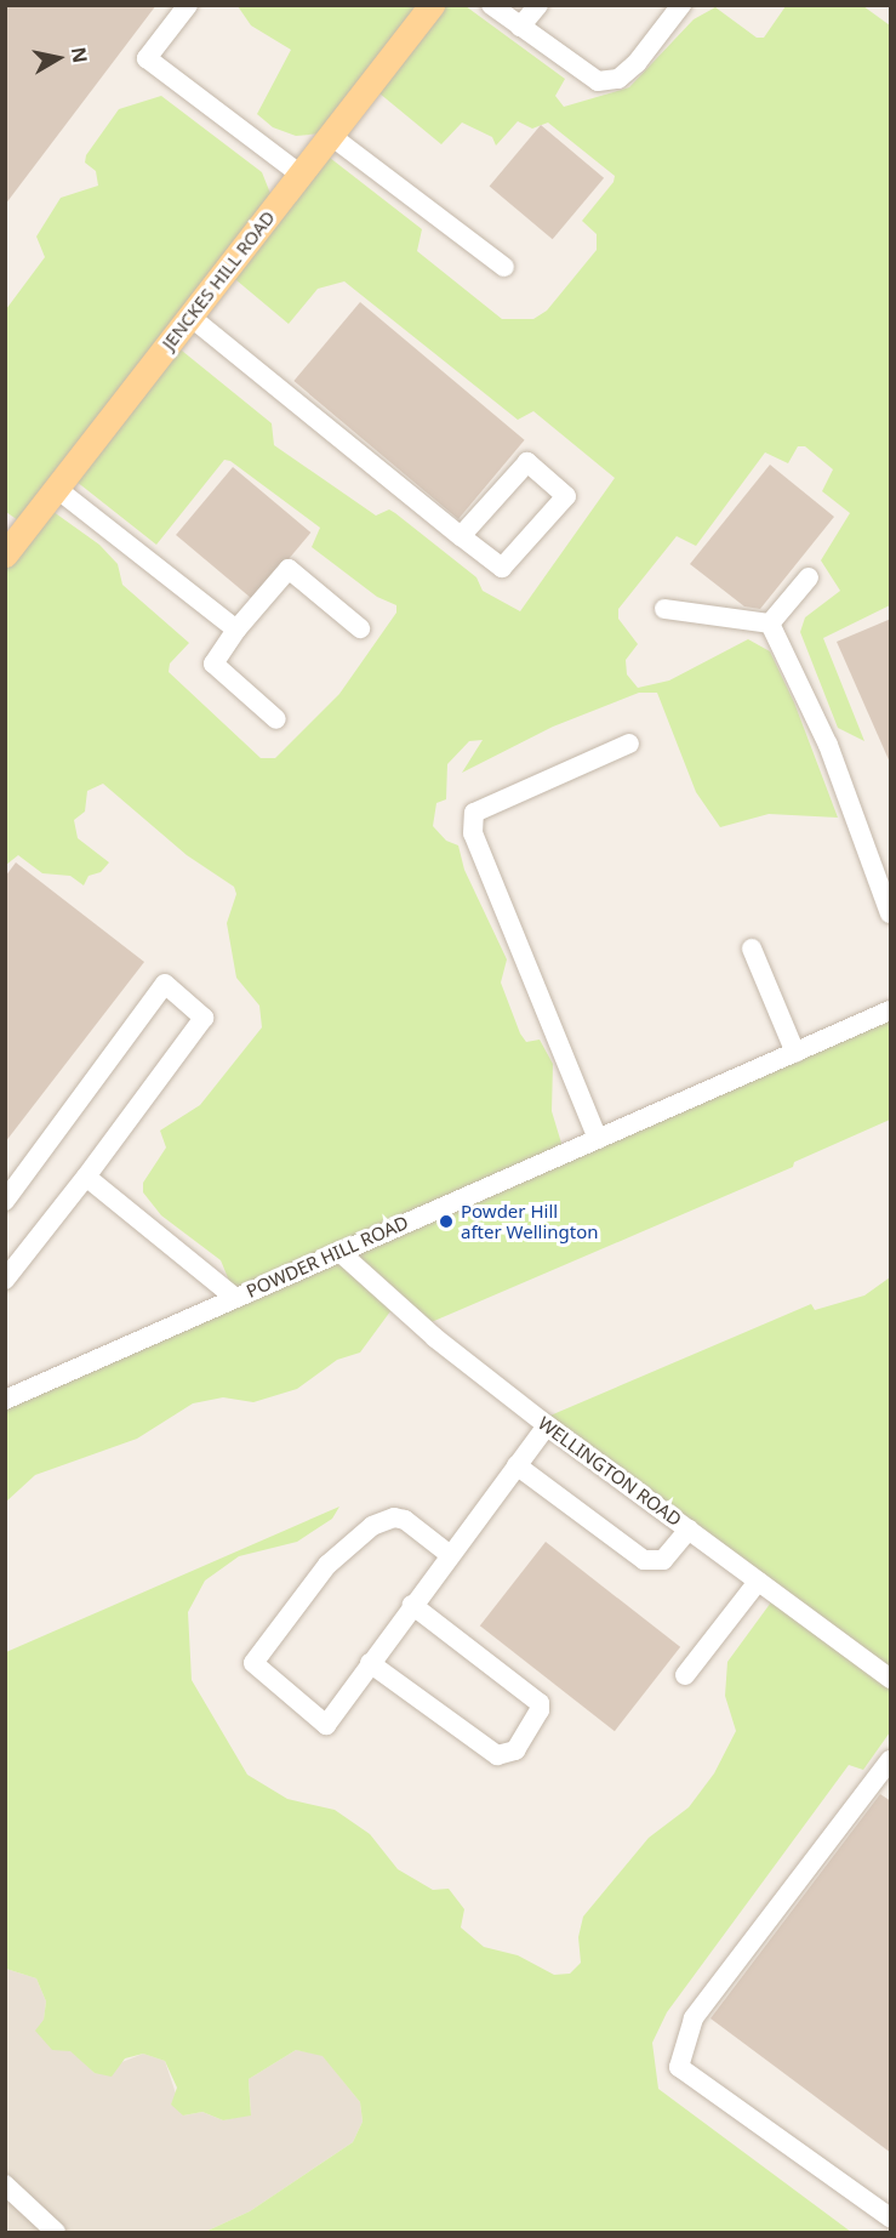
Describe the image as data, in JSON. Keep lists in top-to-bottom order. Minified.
{"streets":{"main road":["JENCKES HILL ROAD"],"street":["POWDER HILL ROAD","WELLINGTON ROAD"]},"crossings":[["POWDER HILL ROAD","WELLINGTON ROAD"]],"places":["Powder Hill after Wellington"],"north":"right"}
